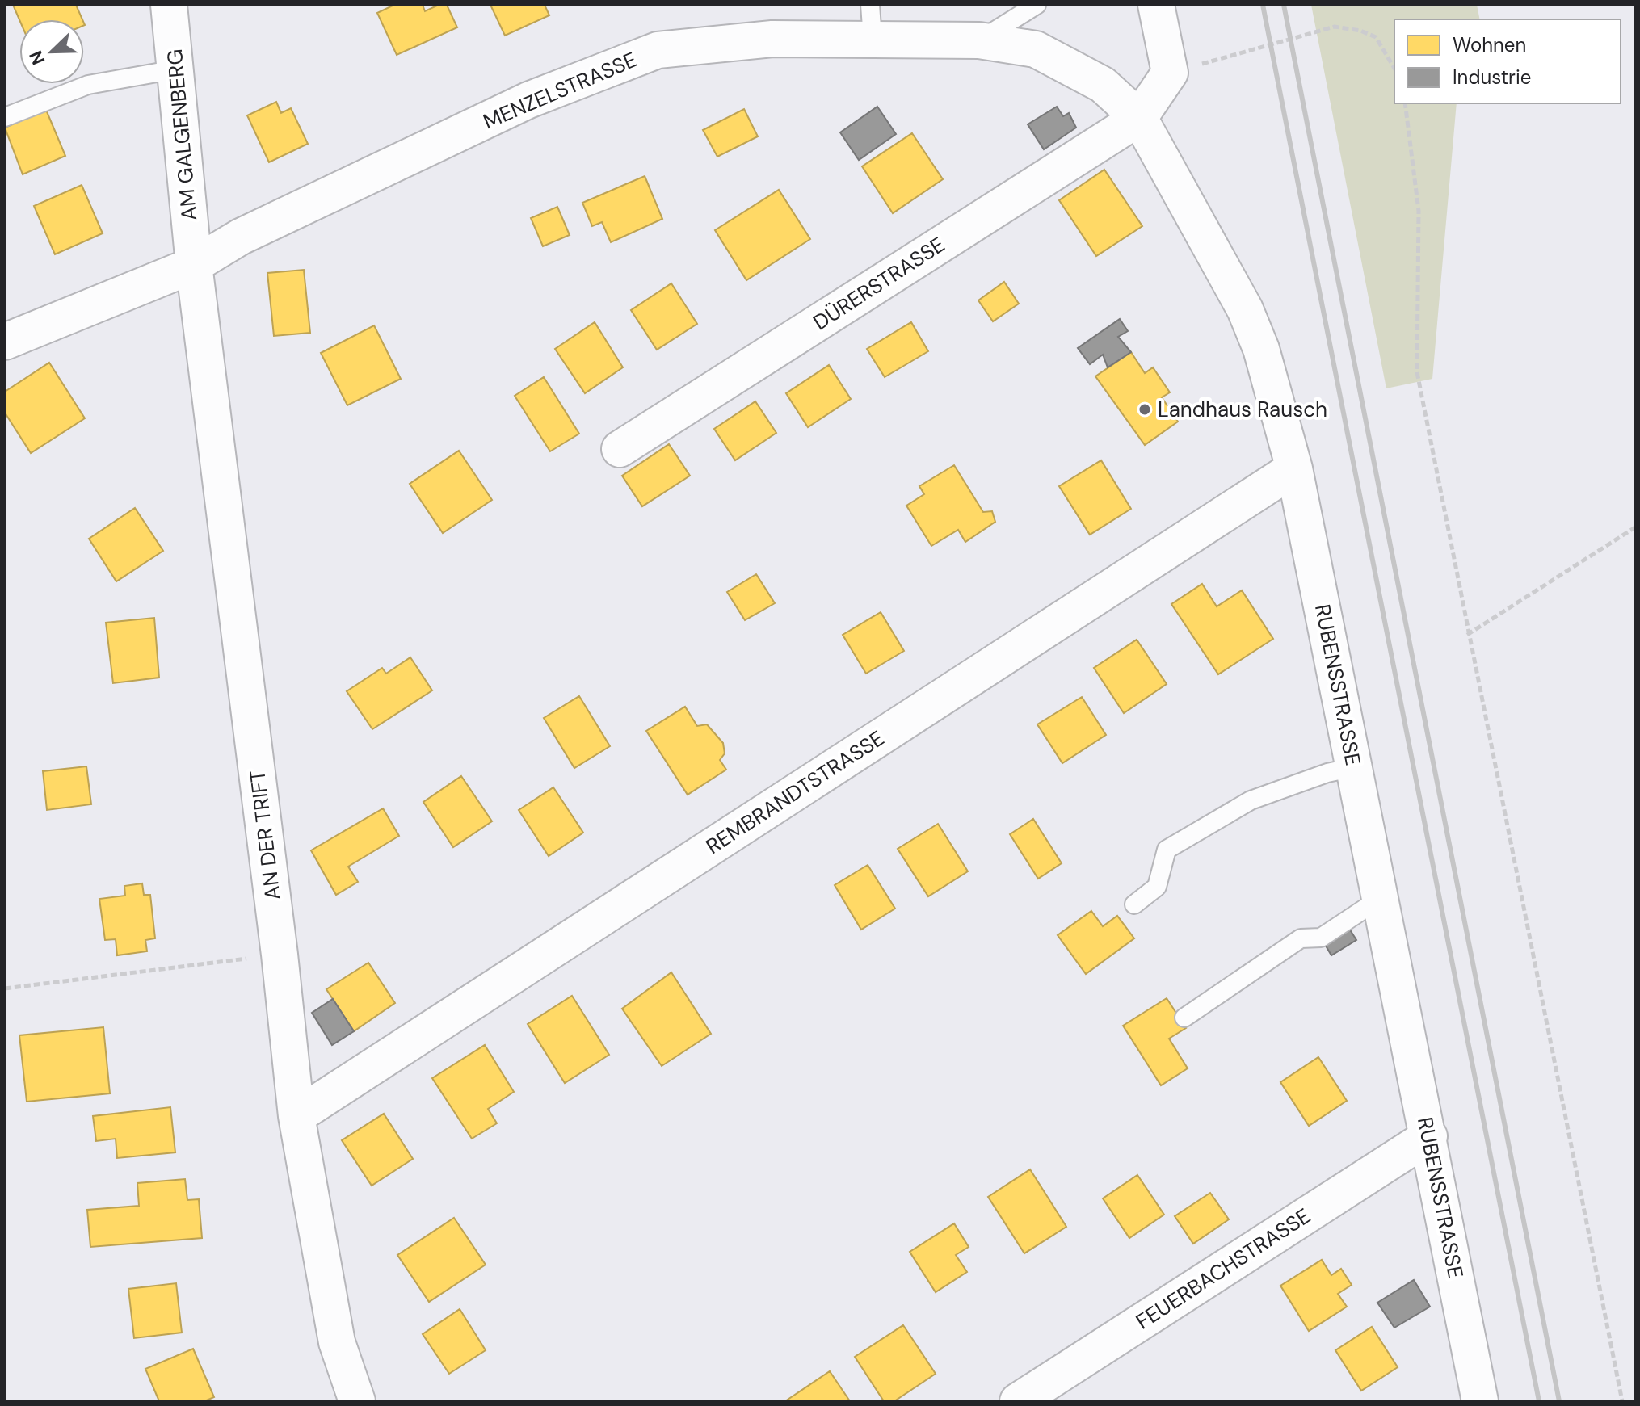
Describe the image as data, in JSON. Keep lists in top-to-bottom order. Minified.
{"streets":{"street":["MENZELSTRASSE","AM GALGENBERG","DÜRERSTRASSE","RUBENSSTRASSE","REMBRANDTSTRASSE","AN DER TRIFT","FEUERBACHSTRASSE"]},"crossings":[["MENZELSTRASSE","AM GALGENBERG"],["MENZELSTRASSE","DÜRERSTRASSE"],["MENZELSTRASSE","RUBENSSTRASSE"],["MENZELSTRASSE","AN DER TRIFT"],["AM GALGENBERG","AN DER TRIFT"],["DÜRERSTRASSE","RUBENSSTRASSE"],["RUBENSSTRASSE","REMBRANDTSTRASSE"],["RUBENSSTRASSE","FEUERBACHSTRASSE"],["REMBRANDTSTRASSE","AN DER TRIFT"]],"places":["Landhaus Rausch"],"legend":["Wohnen","Industrie"],"north":"bottom left"}
